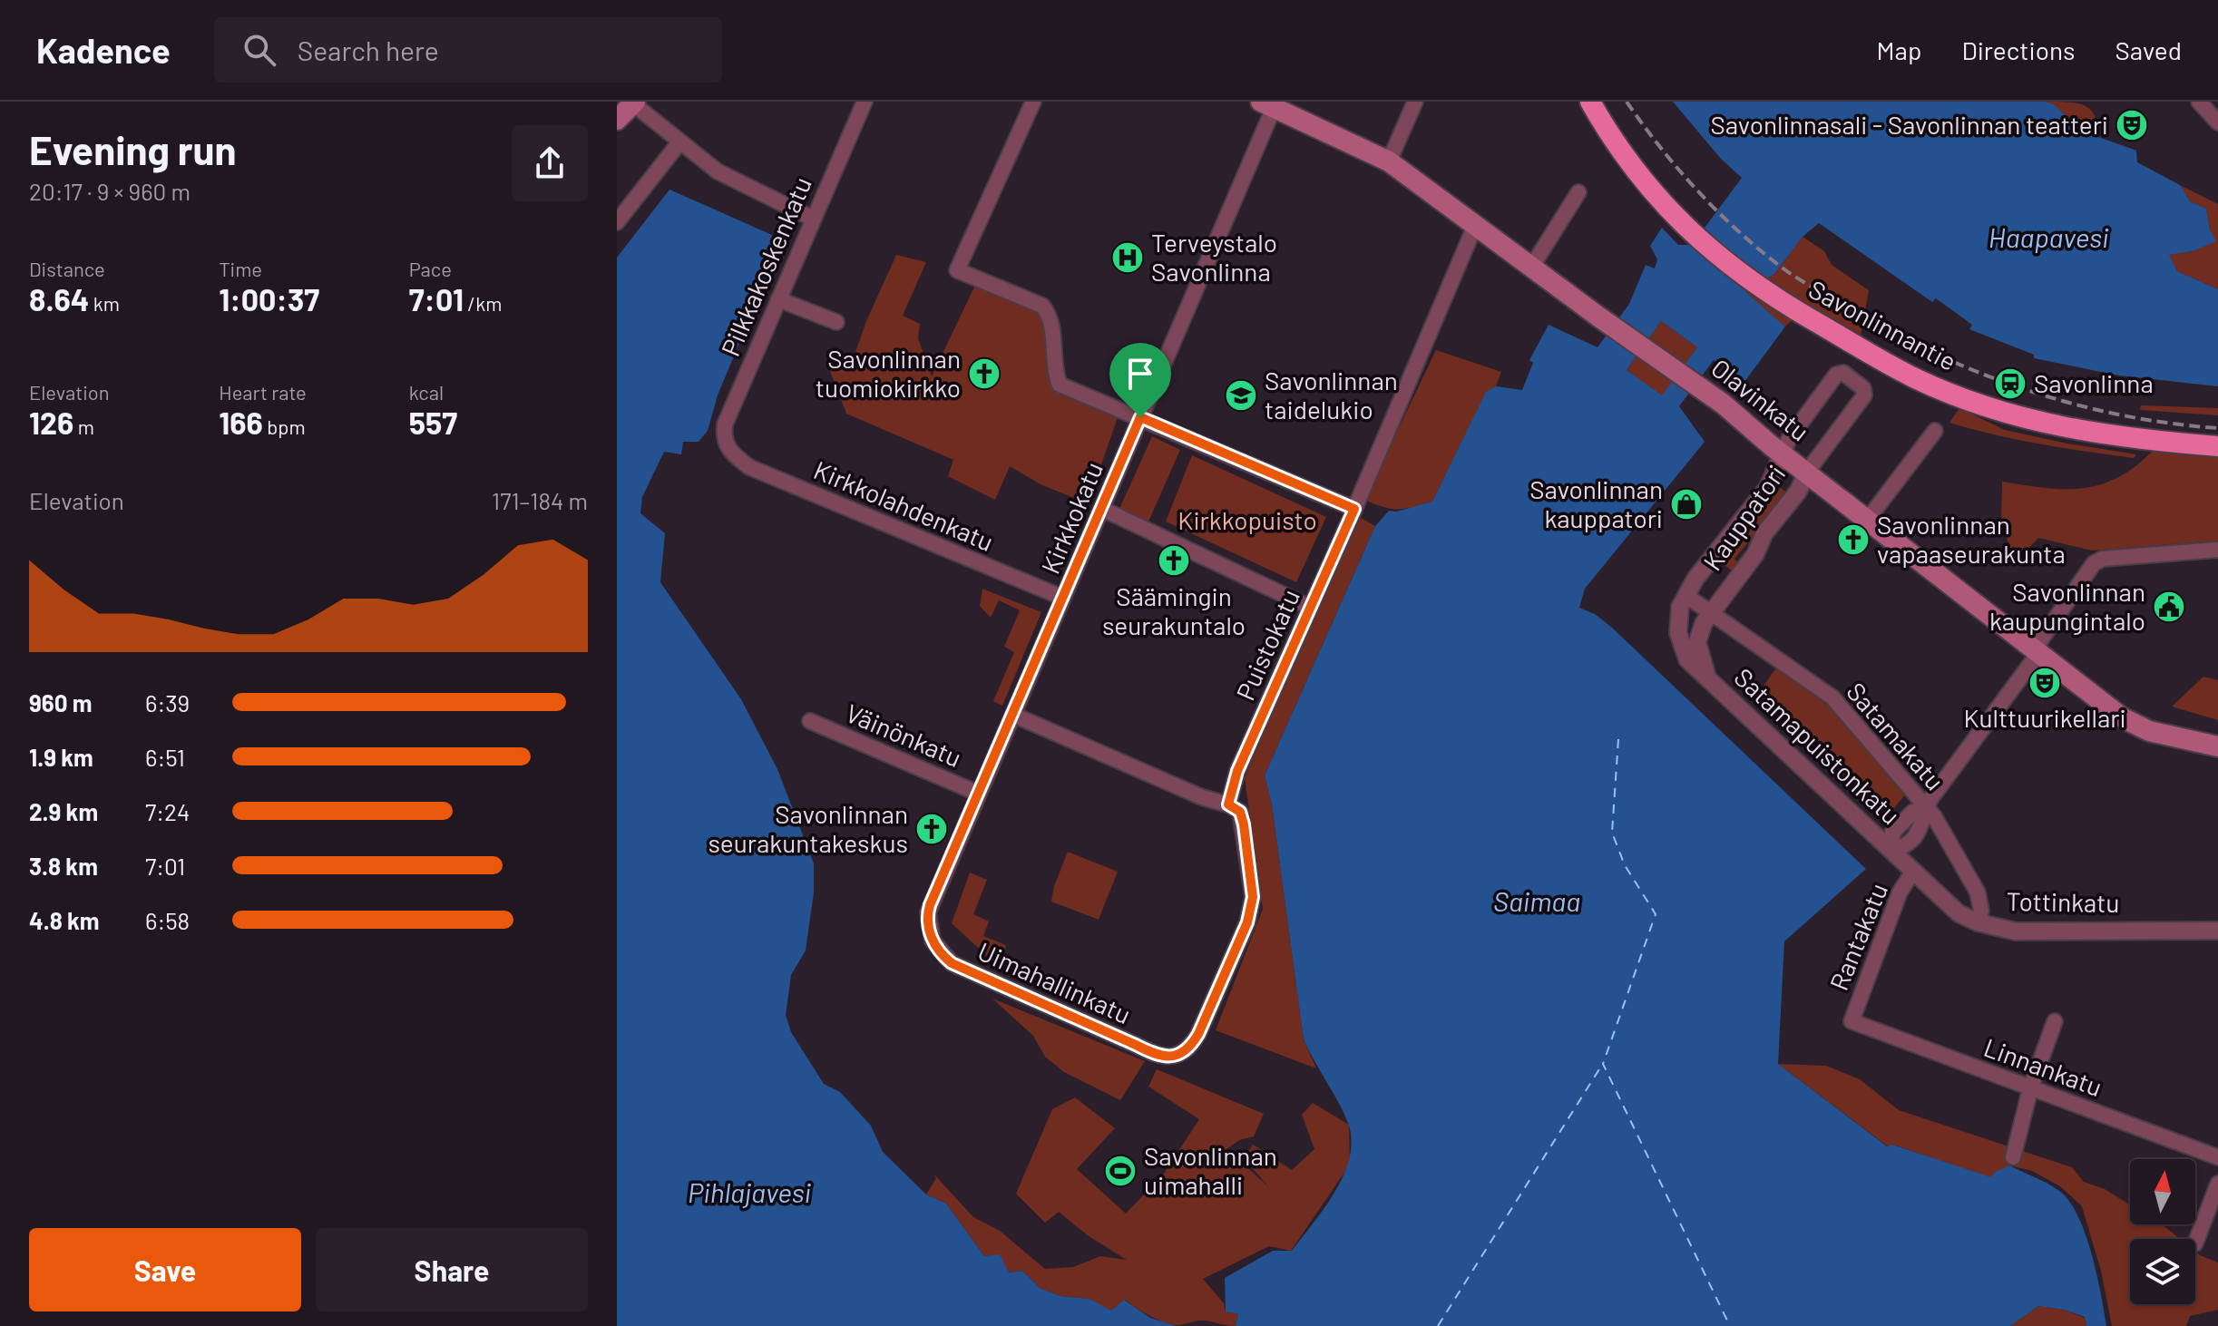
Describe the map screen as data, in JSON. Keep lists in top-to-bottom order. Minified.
{"streets":{"highway":["Savonlinnantie"],"main road":["Olavinkatu"],"street":["Pilkkakoskenkatu","Kirkkolahdenkatu","Kirkkokatu","Kauppatori","Puistokatu","Väinönkatu","Satamakatu","Satamapuistonkatu","Tottinkatu","Rantakatu","Uimahallinkatu","Linnankatu"]},"crossings":[["Pilkkakoskenkatu","Kirkkolahdenkatu"],["Olavinkatu","Kirkkokatu"],["Olavinkatu","Kauppatori"],["Olavinkatu","Puistokatu"],["Kirkkolahdenkatu","Kirkkokatu"],["Kirkkokatu","Väinönkatu"],["Kirkkokatu","Uimahallinkatu"],["Kauppatori","Satamakatu"],["Kauppatori","Satamapuistonkatu"],["Puistokatu","Uimahallinkatu"],["Satamakatu","Tottinkatu"],["Satamapuistonkatu","Tottinkatu"],["Tottinkatu","Rantakatu"],["Rantakatu","Linnankatu"]],"water":["Haapavesi","Saimaa","Pihlajavesi"],"parks":["Kirkkopuisto"],"places":{"theatre":["Savonlinnasali - Savonlinnan teatteri","Kulttuurikellari"],"hospital":["Terveystalo Savonlinna"],"church":["Savonlinnan tuomiokirkko","Savonlinnan vapaaseurakunta","Säämingin seurakuntalo","Savonlinnan seurakuntakeskus"],"station":["Savonlinna"],"school or university":["Savonlinnan taidelukio"],"shop":["Savonlinnan kauppatori"],"public building":["Savonlinnan kaupungintalo"],"sports":["Savonlinnan uimahalli"]},"north":"top","page":{"header":"Kadence","search":"Search here","nav":["Map","Directions","Saved"],"heading":["Evening run","20:17 · 9 × 960 m"],"stats":[["Distance","8.64 km"],["Time","1:00:37"],["Pace","7:01 /km"],["Elevation","126 m"],["Heart rate","166 bpm"],["kcal","557"]],"chart":["Elevation","171–184 m"],"list":[{"name":"960 m","note":"6:39"},{"name":"1.9 km","note":"6:51"},{"name":"2.9 km","note":"7:24"},{"name":"3.8 km","note":"7:01"},{"name":"4.8 km","note":"6:58"}],"buttons":["Save","Share"]}}
